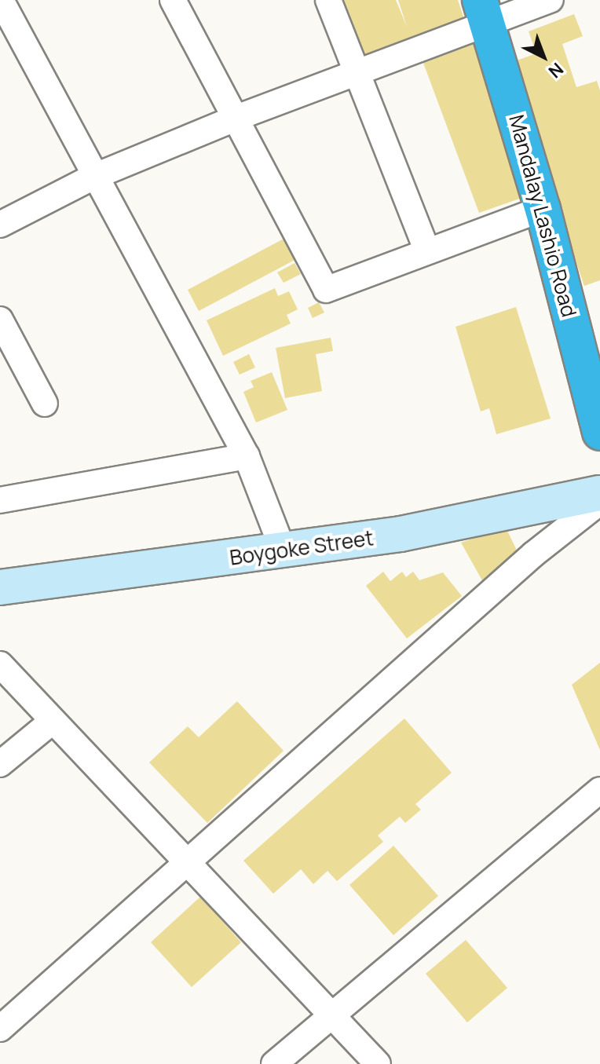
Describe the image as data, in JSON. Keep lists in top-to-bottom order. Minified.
{"streets":{"highway":["Mandalay Lashio Road"],"street":["Boygoke Street"]},"north":"bottom right"}
